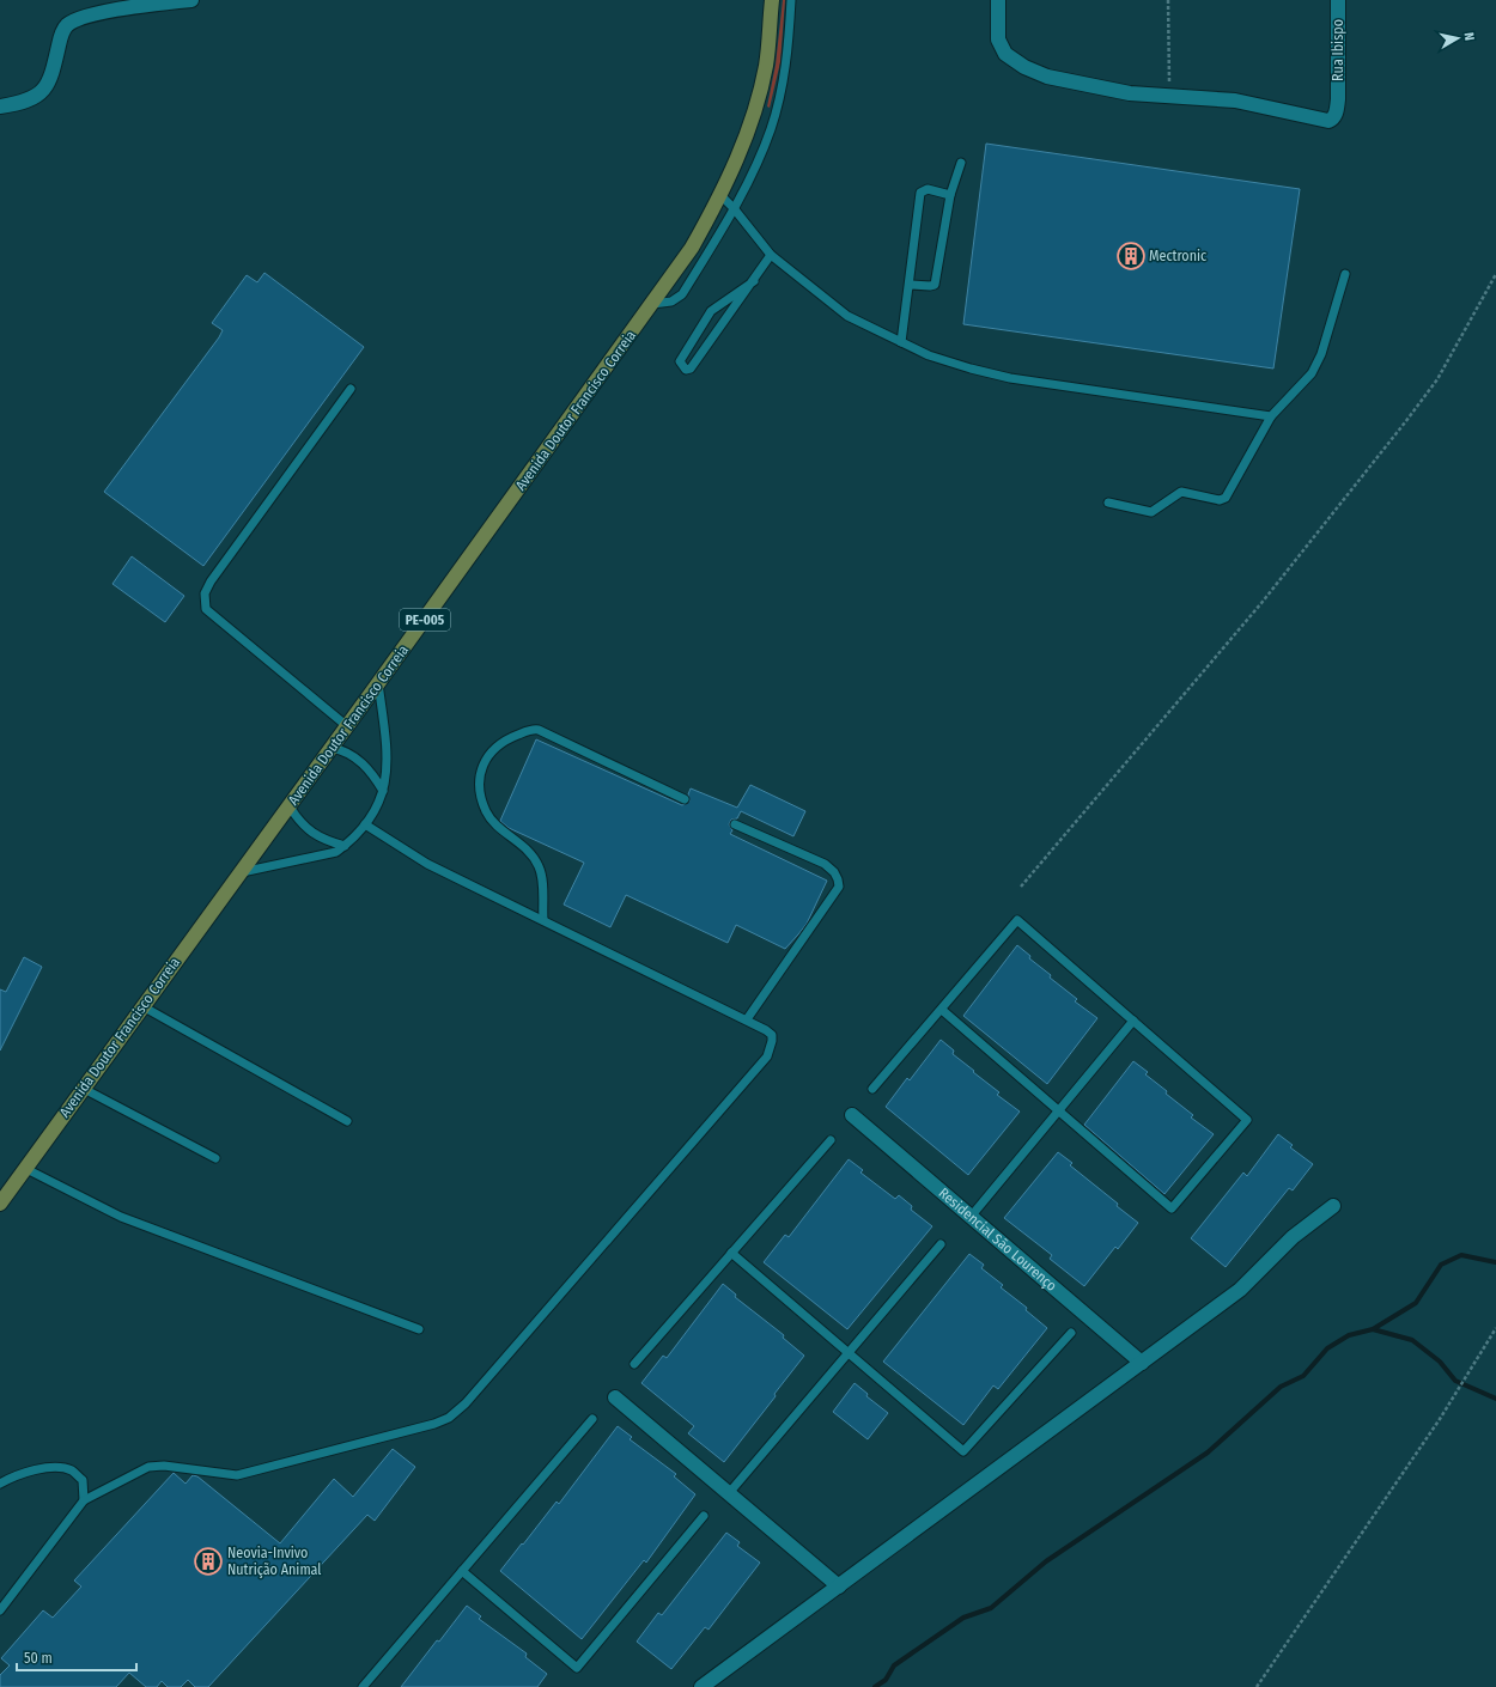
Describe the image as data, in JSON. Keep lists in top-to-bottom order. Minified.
{"streets":{"main road":["Avenida Doutor Francisco Correia","PE-005"],"street":["Rua Ibispo","Residencial São Lourenço"]},"places":{"building":["Mectronic","Neovia-Invivo Nutrição Animal"]},"scale_bar":"50 m","north":"right"}
